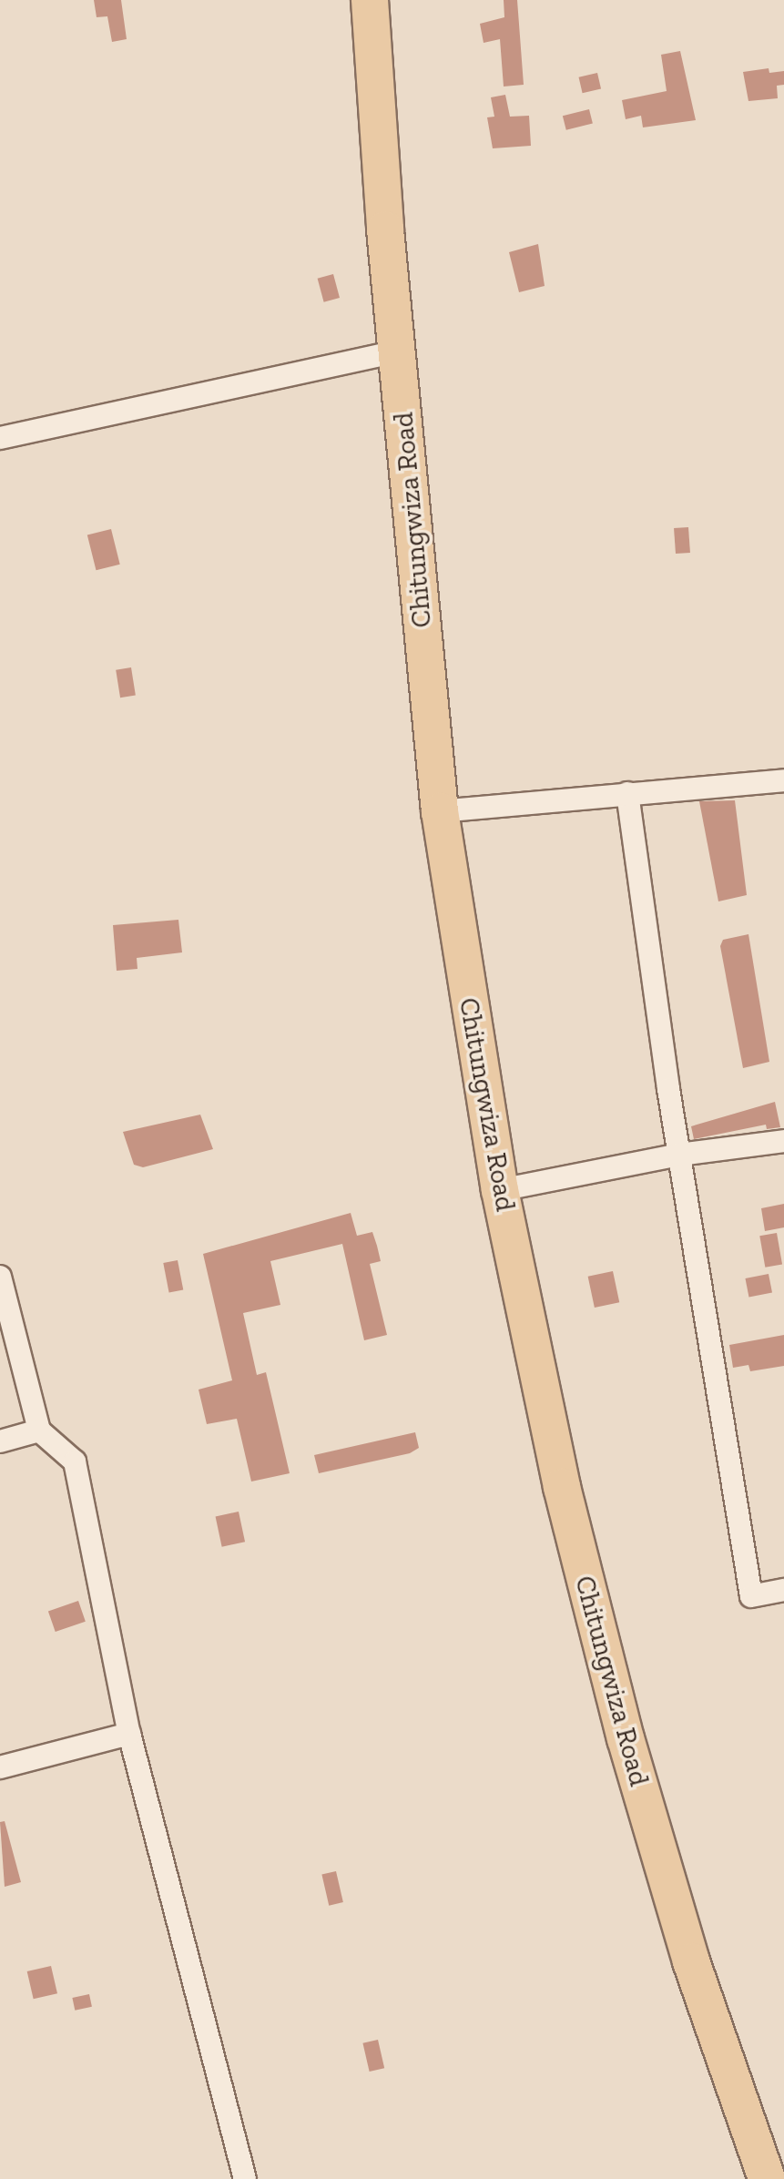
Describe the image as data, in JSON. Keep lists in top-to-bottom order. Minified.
{"streets":{"main road":["Chitungwiza Road"]}}
